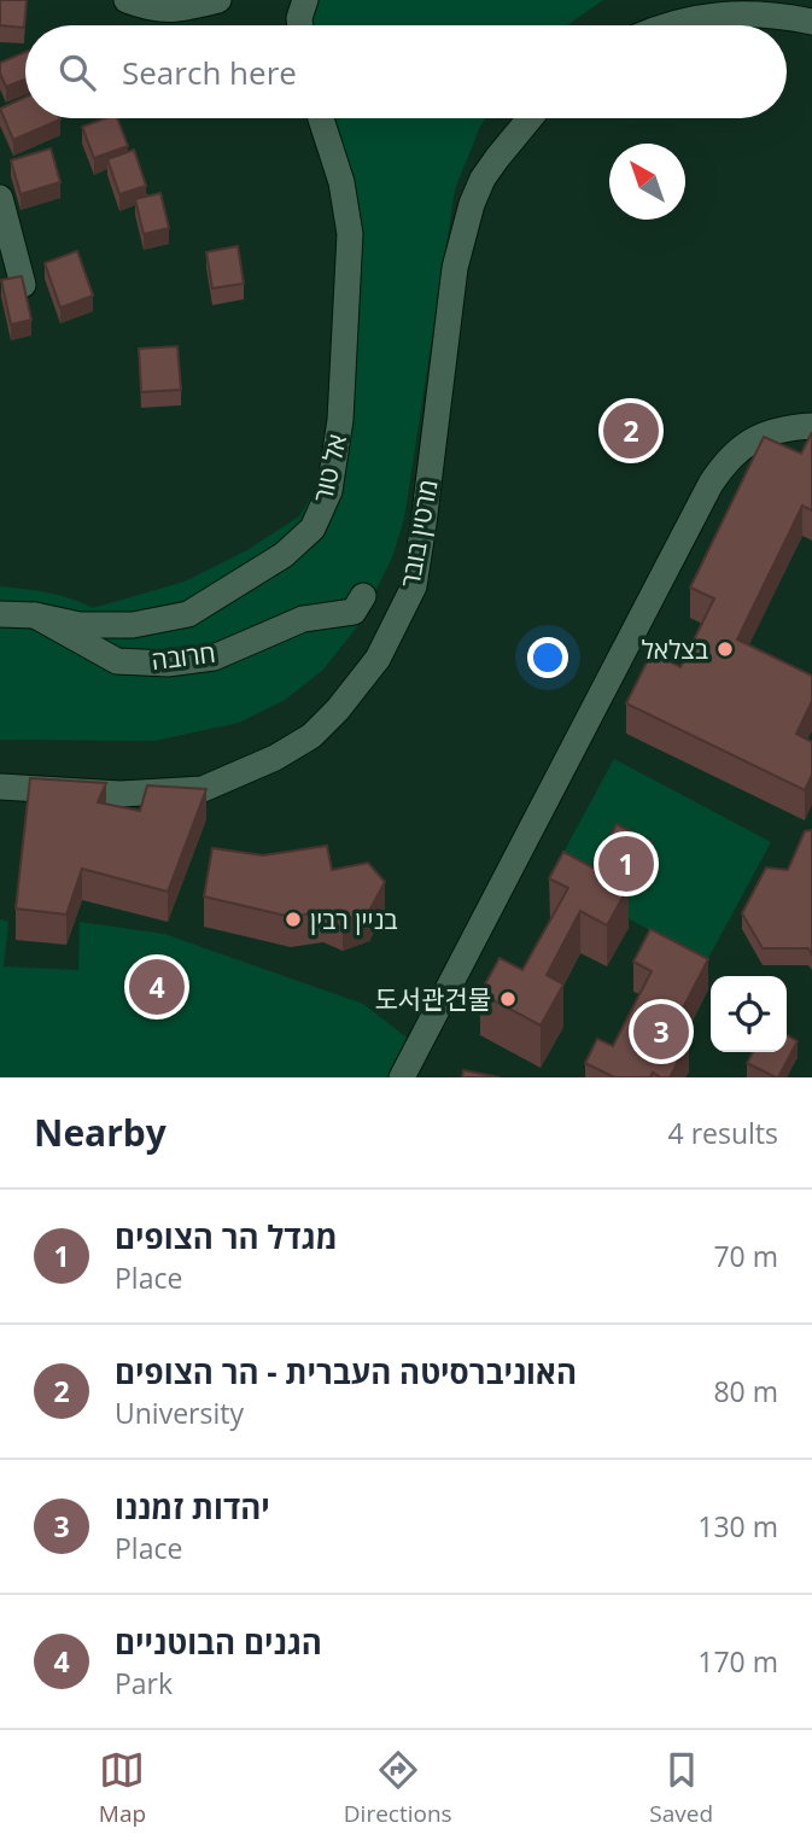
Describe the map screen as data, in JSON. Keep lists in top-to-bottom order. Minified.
{"streets":{"street":["אל טור","מרטין בובר","חרובה"]},"crossings":[["אל טור","חרובה"]],"places":["בצלאל","בניין רבין","도서관건물"],"north":"top left","page":{"search":"Search here","pins":["2","1","4","3"],"heading":["Nearby","4 results"],"list":[{"mark":"1","name":"מגדל הר הצופים","note":"Place","value":"70 m"},{"mark":"2","name":"האוניברסיטה העברית - הר הצופים","note":"University","value":"80 m"},{"mark":"3","name":"יהדות זמננו","note":"Place","value":"130 m"},{"mark":"4","name":"הגנים הבוטניים","note":"Park","value":"170 m"}],"nav":["Map","Directions","Saved"]}}
